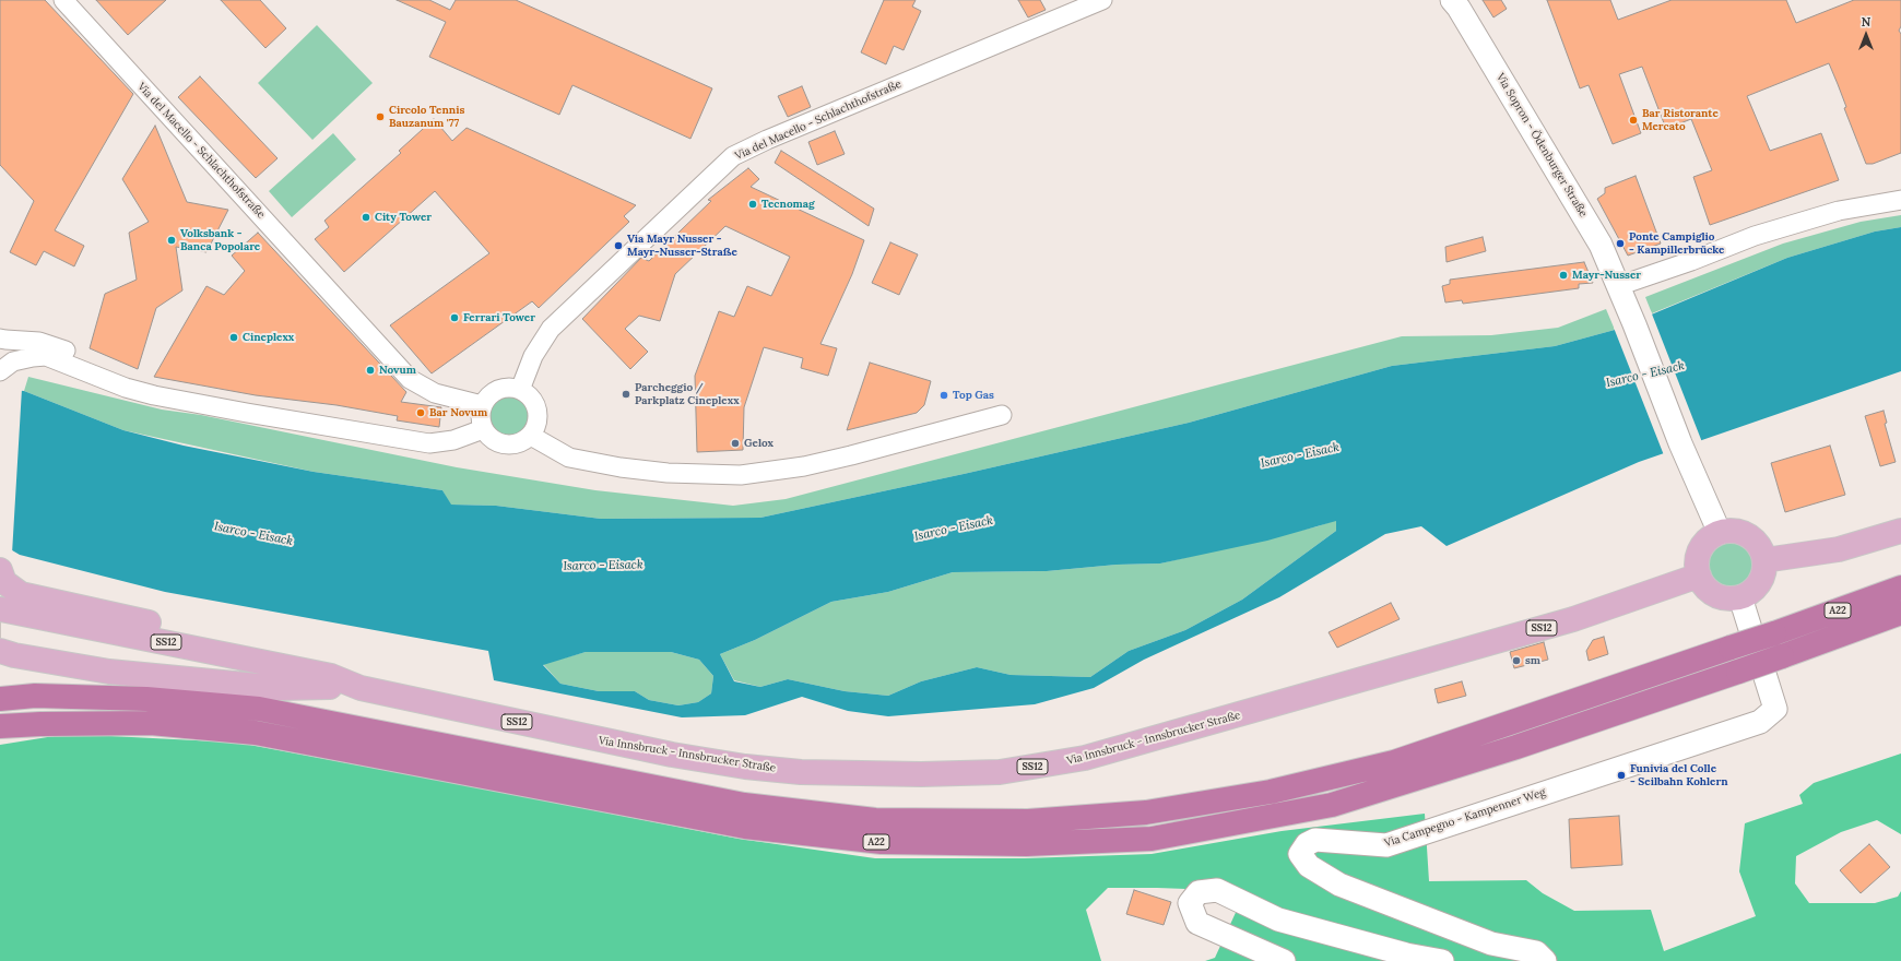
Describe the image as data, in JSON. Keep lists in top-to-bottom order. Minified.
{"streets":{"highway":["A22"],"main road":["SS12","Via Innsbruck - Innsbrucker Straße"],"street":["Via del Macello - Schlachthofstraße","Via Sopron - Ödenburger Straße","Via Campegno - Kampenner Weg"]},"crossings":[["Via Sopron - Ödenburger Straße","Via Innsbruck - Innsbrucker Straße"],["Via Sopron - Ödenburger Straße","Via Campegno - Kampenner Weg"],["Via Innsbruck - Innsbrucker Straße","Via Campegno - Kampenner Weg"]],"water":["Isarco - Eisack"],"places":["Circolo Tennis Bauzanum '77","Bar Ristorante Mercato","Tecnomag","City Tower","Volksbank - Banca Popolare","Ponte Campiglio - Kampillerbrücke","Via Mayr Nusser - Mayr-Nusser-Straße","Mayr-Nusser","Ferrari Tower","Cineplexx","Novum","Parcheggio / Parkplatz Cineplexx","Top Gas","Bar Novum","Gelox","sm","Funivia del Colle - Seilbahn Kohlern"],"north":"top"}
